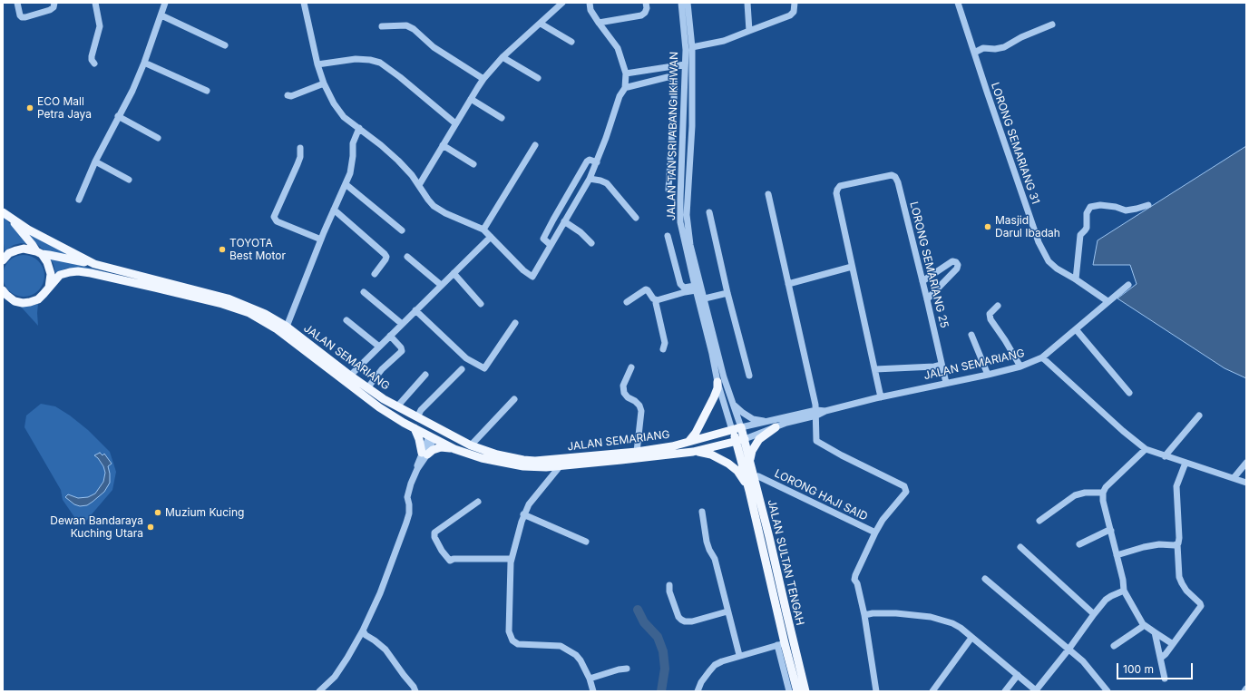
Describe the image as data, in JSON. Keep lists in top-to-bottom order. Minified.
{"streets":{"main road":["JALAN SEMARIANG","JALAN SULTAN TENGAH"],"street":["JALAN TAN SRI ABANG IKHWAN","LORONG SEMARIANG 31","LORONG SEMARIANG 25","LORONG HAJI SAID"]},"crossings":[["LORONG SEMARIANG 31","JALAN SEMARIANG"],["LORONG SEMARIANG 25","JALAN SEMARIANG"],["JALAN SEMARIANG","JALAN SULTAN TENGAH"]],"places":["ECO Mall Petra Jaya","Masjid Darul Ibadah","TOYOTA Best Motor","Muzium Kucing","Dewan Bandaraya Kuching Utara"],"scale_bar":"100 m"}
